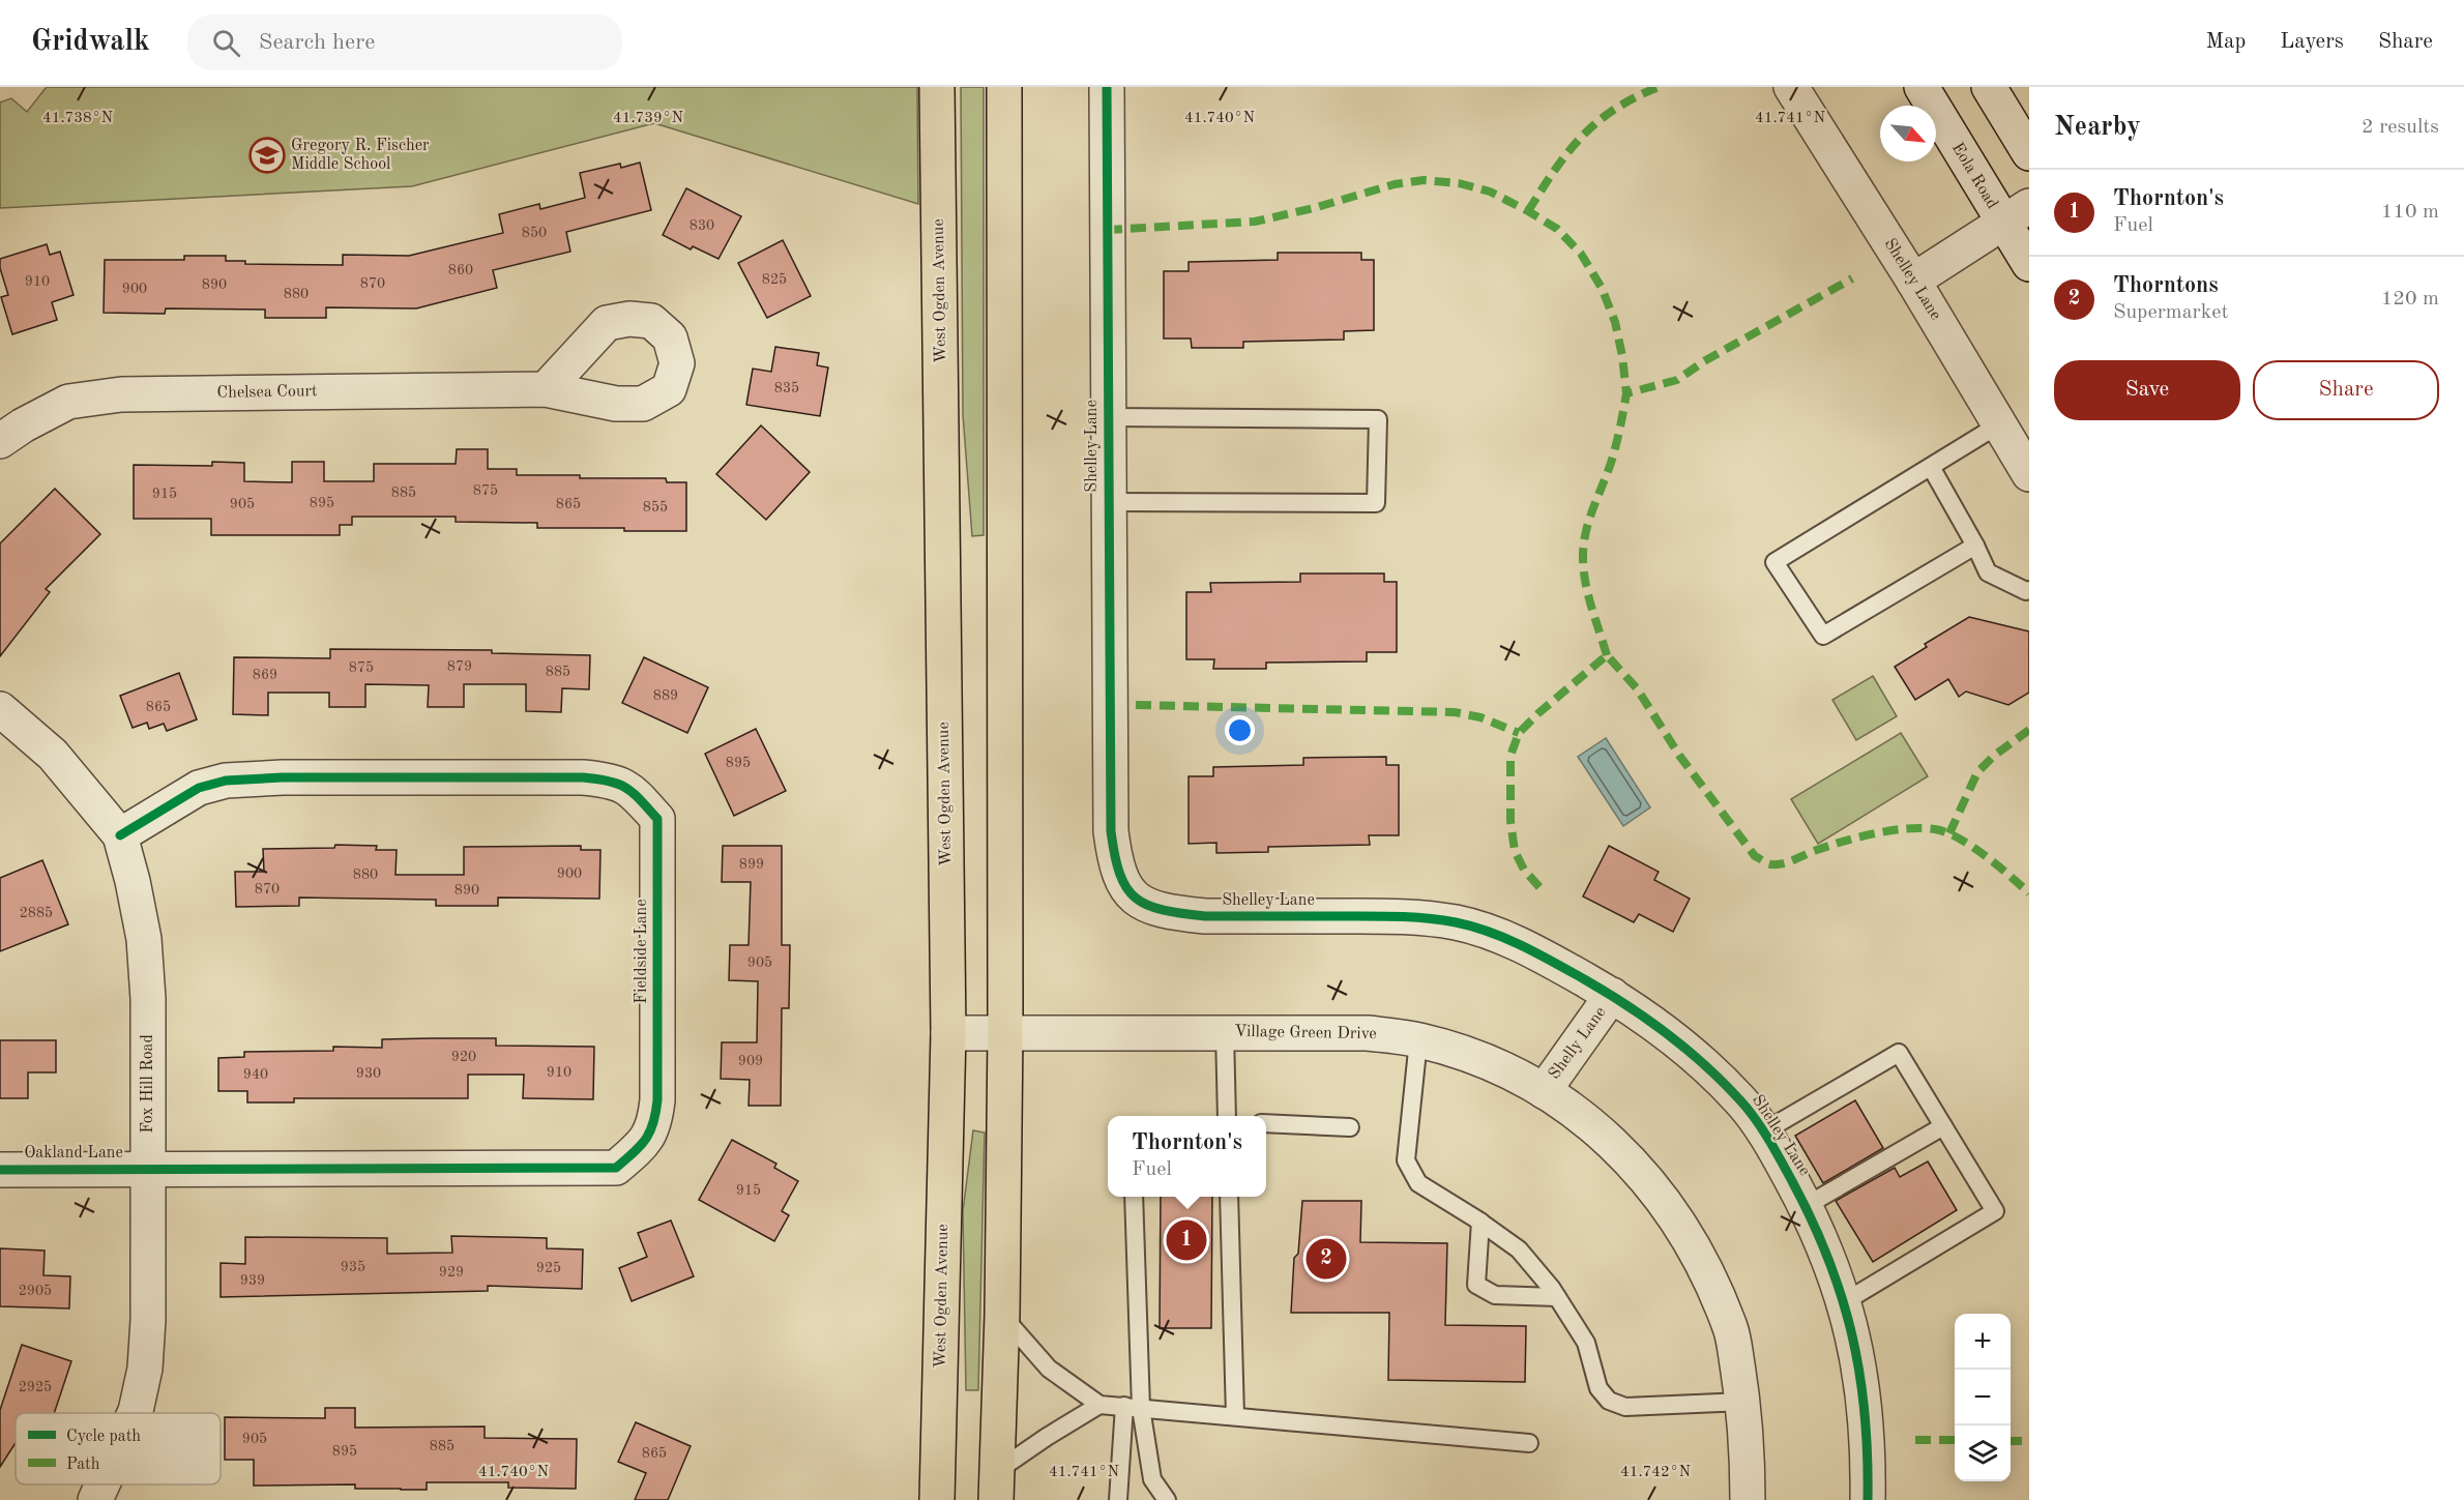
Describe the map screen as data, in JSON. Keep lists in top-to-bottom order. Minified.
{"streets":{"main road":["West Ogden Avenue"],"street":["Eola Road","Shelley Lane","Chelsea Court","Fieldside Lane","Village Green Drive","Shelly Lane","Fox Hill Road","Oakland Lane"]},"crossings":[["Shelley Lane","Shelly Lane"],["West Ogden Avenue","Village Green Drive"],["Fieldside Lane","Fox Hill Road"],["Fieldside Lane","Oakland Lane"],["Village Green Drive","Shelly Lane"],["Fox Hill Road","Oakland Lane"]],"places":{"school or university":["Gregory R. Fischer Middle School"]},"house_numbers":["830","850","860","825","910","870","890","900","880","835","875","885","915","895","905","865","855","879","875","885","869","889","865","895","899","900","880","870","890","2885","905","920","909","910","930","940","915","935","925","929","939","2905","2925","905","885","895","865"],"legend":["Cycle path","Path"],"north":"bottom right","page":{"header":"Gridwalk","search":"Search here","nav":["Map","Layers","Share"],"heading":["Nearby","2 results"],"list":[{"mark":"1","name":"Thornton's","note":"Fuel","value":"110 m"},{"mark":"2","name":"Thorntons","note":"Supermarket","value":"120 m"}],"buttons":["Save","Share"],"popup":["Thornton's","Fuel"],"pins":["1","2"],"map_buttons":["+","−"]},"coordinates":["41.738°N","41.739°N","41.740°N","41.741°N","41.742°N"]}
